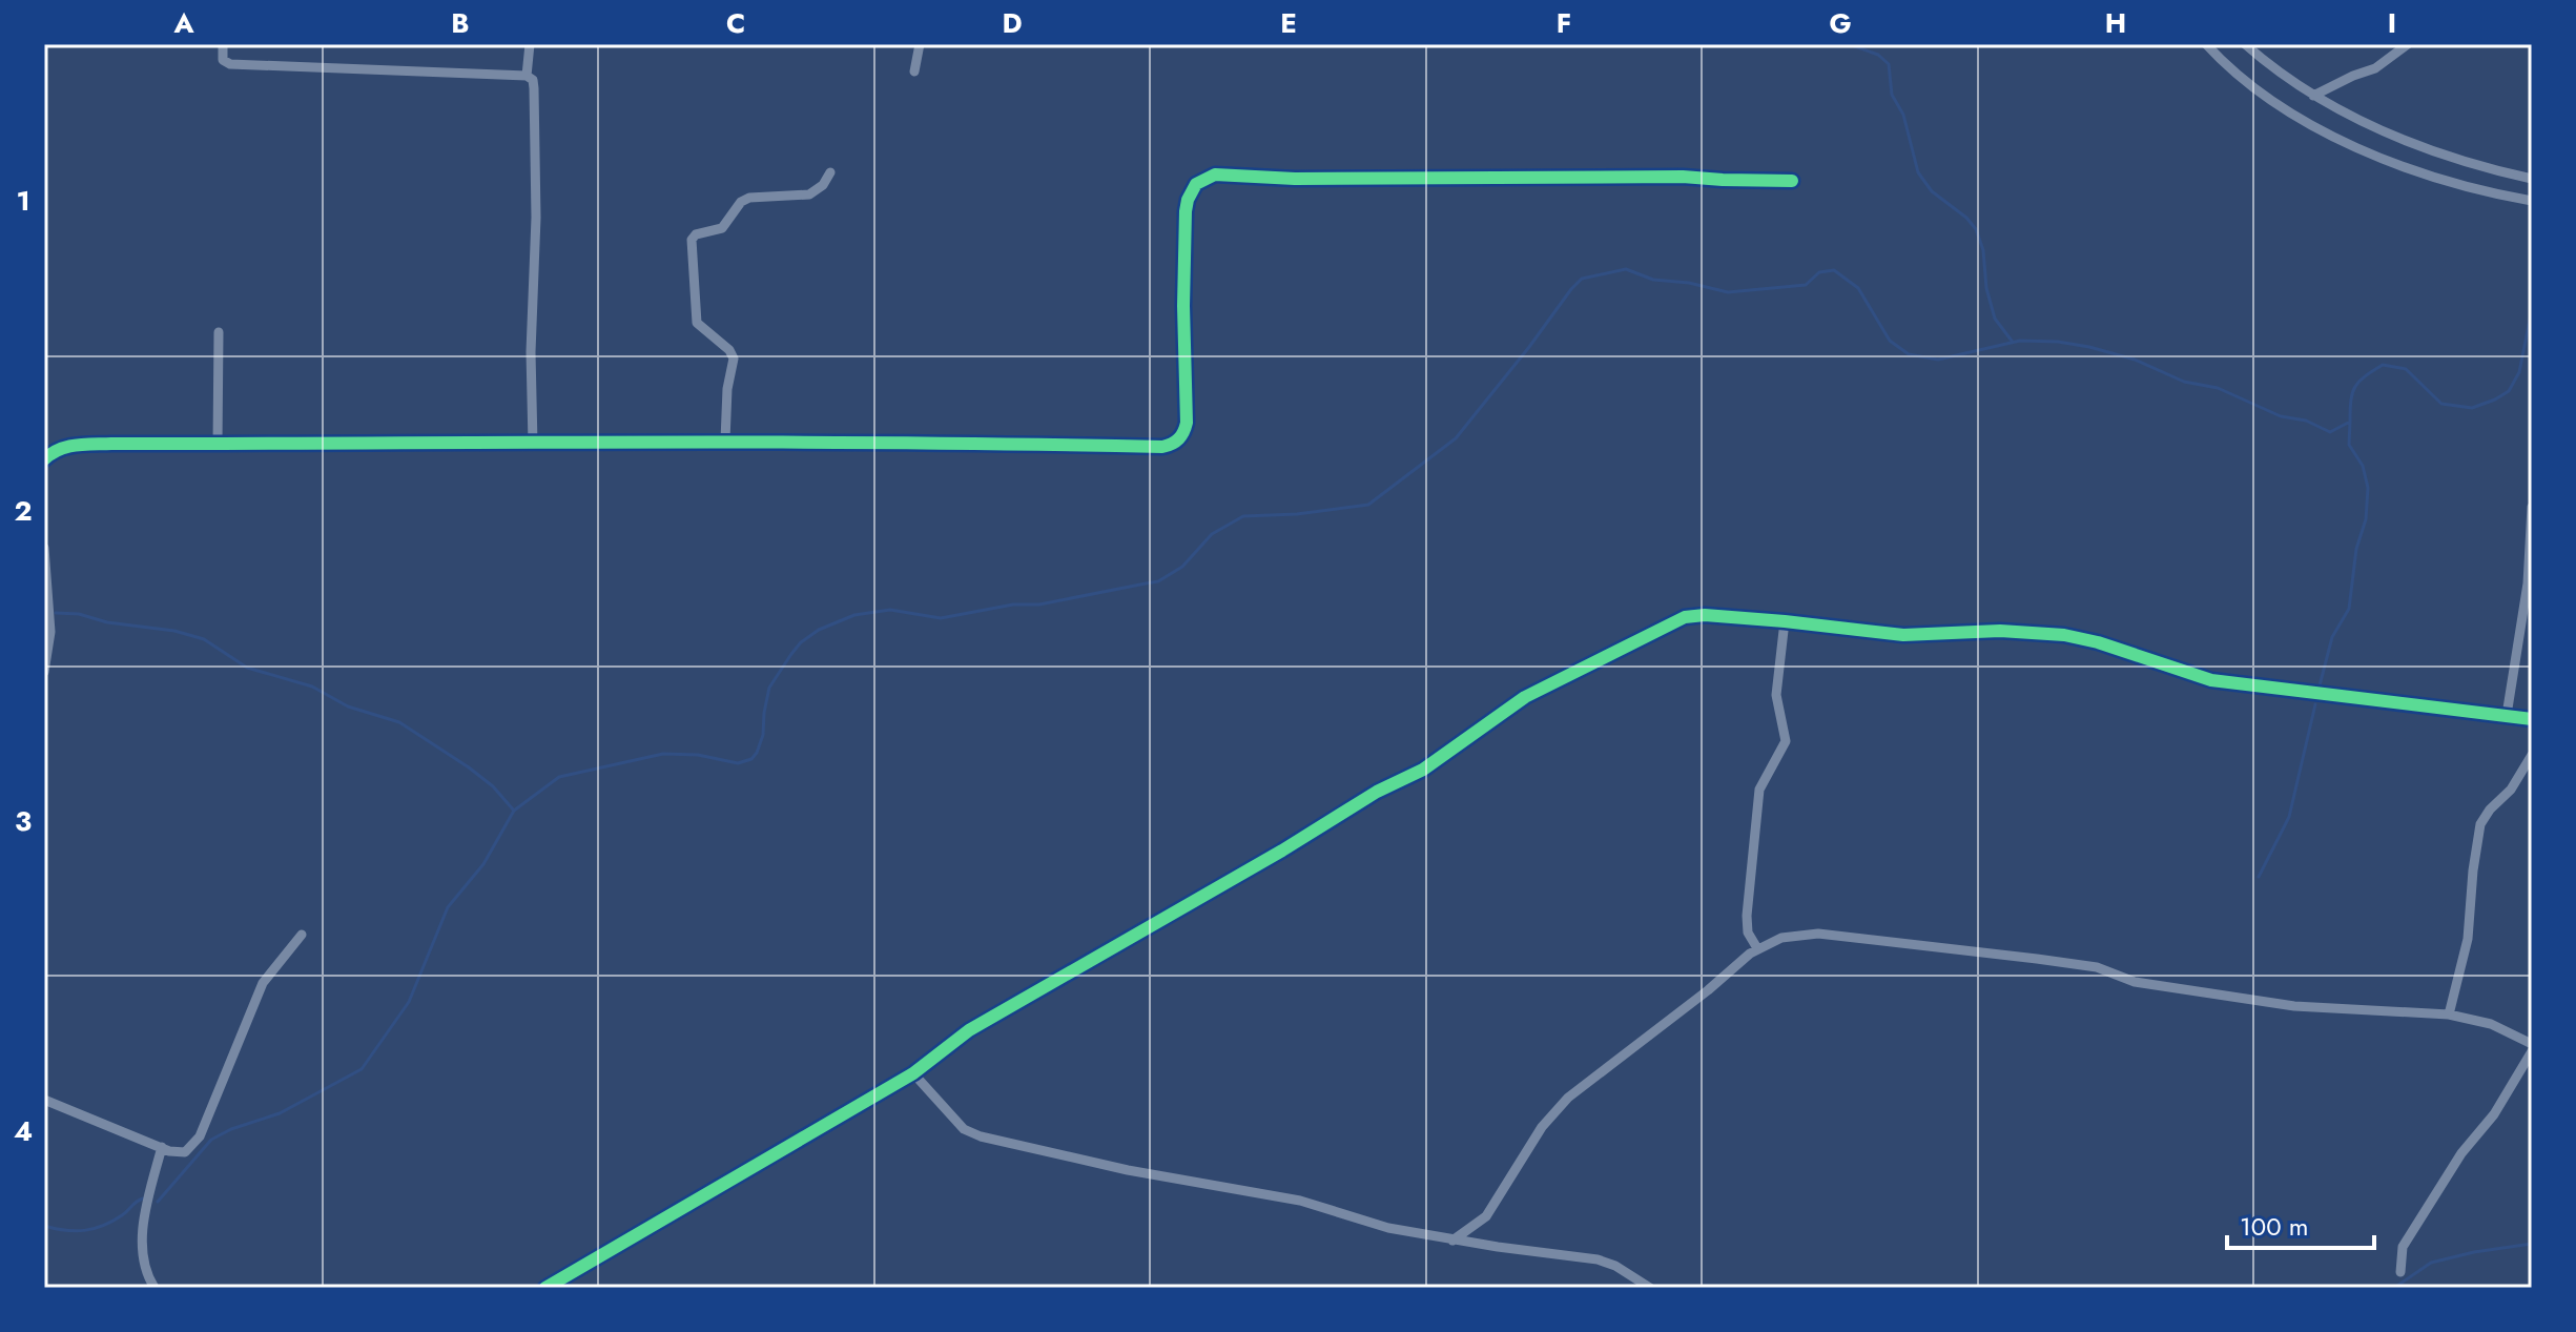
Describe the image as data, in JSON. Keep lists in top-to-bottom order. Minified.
{"scale_bar":"100 m","grid":{"columns":["A","B","C","D","E","F","G","H","I"],"rows":["1","2","3","4"]}}
